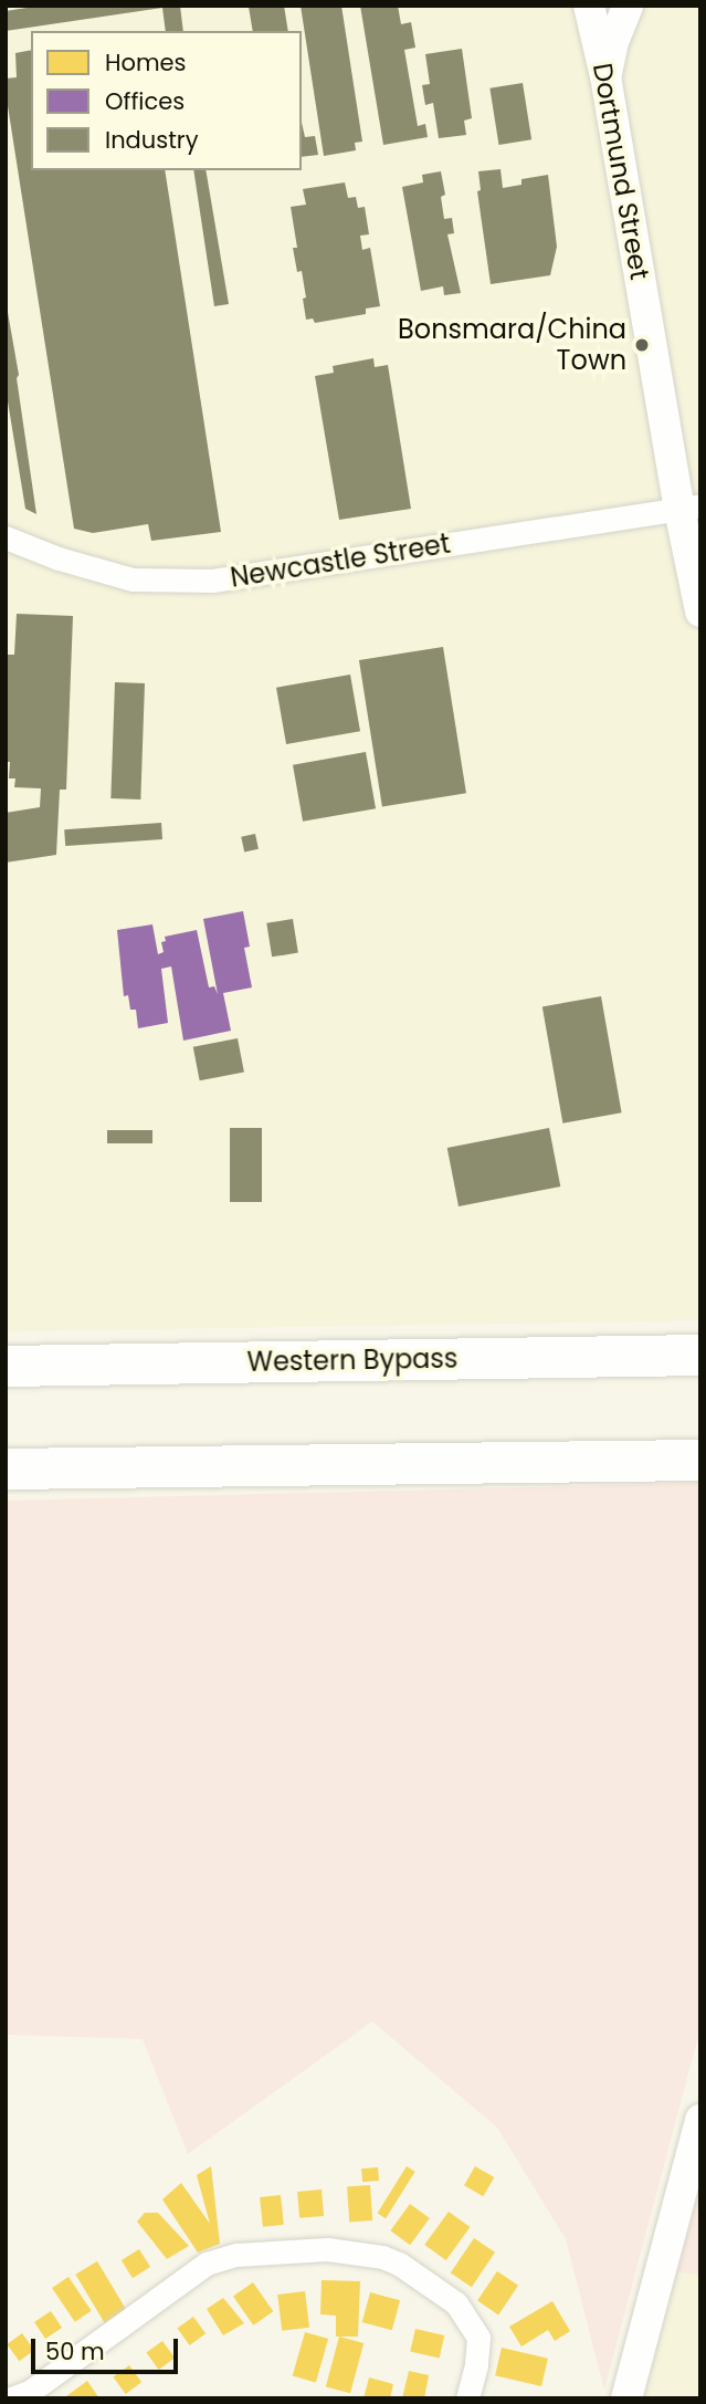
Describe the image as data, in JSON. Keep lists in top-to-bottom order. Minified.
{"streets":{"highway":["Western Bypass"],"street":["Dortmund Street","Newcastle Street"]},"crossings":[["Dortmund Street","Newcastle Street"]],"places":["Bonsmara/China Town"],"legend":["Homes","Offices","Industry"],"scale_bar":"50 m"}
